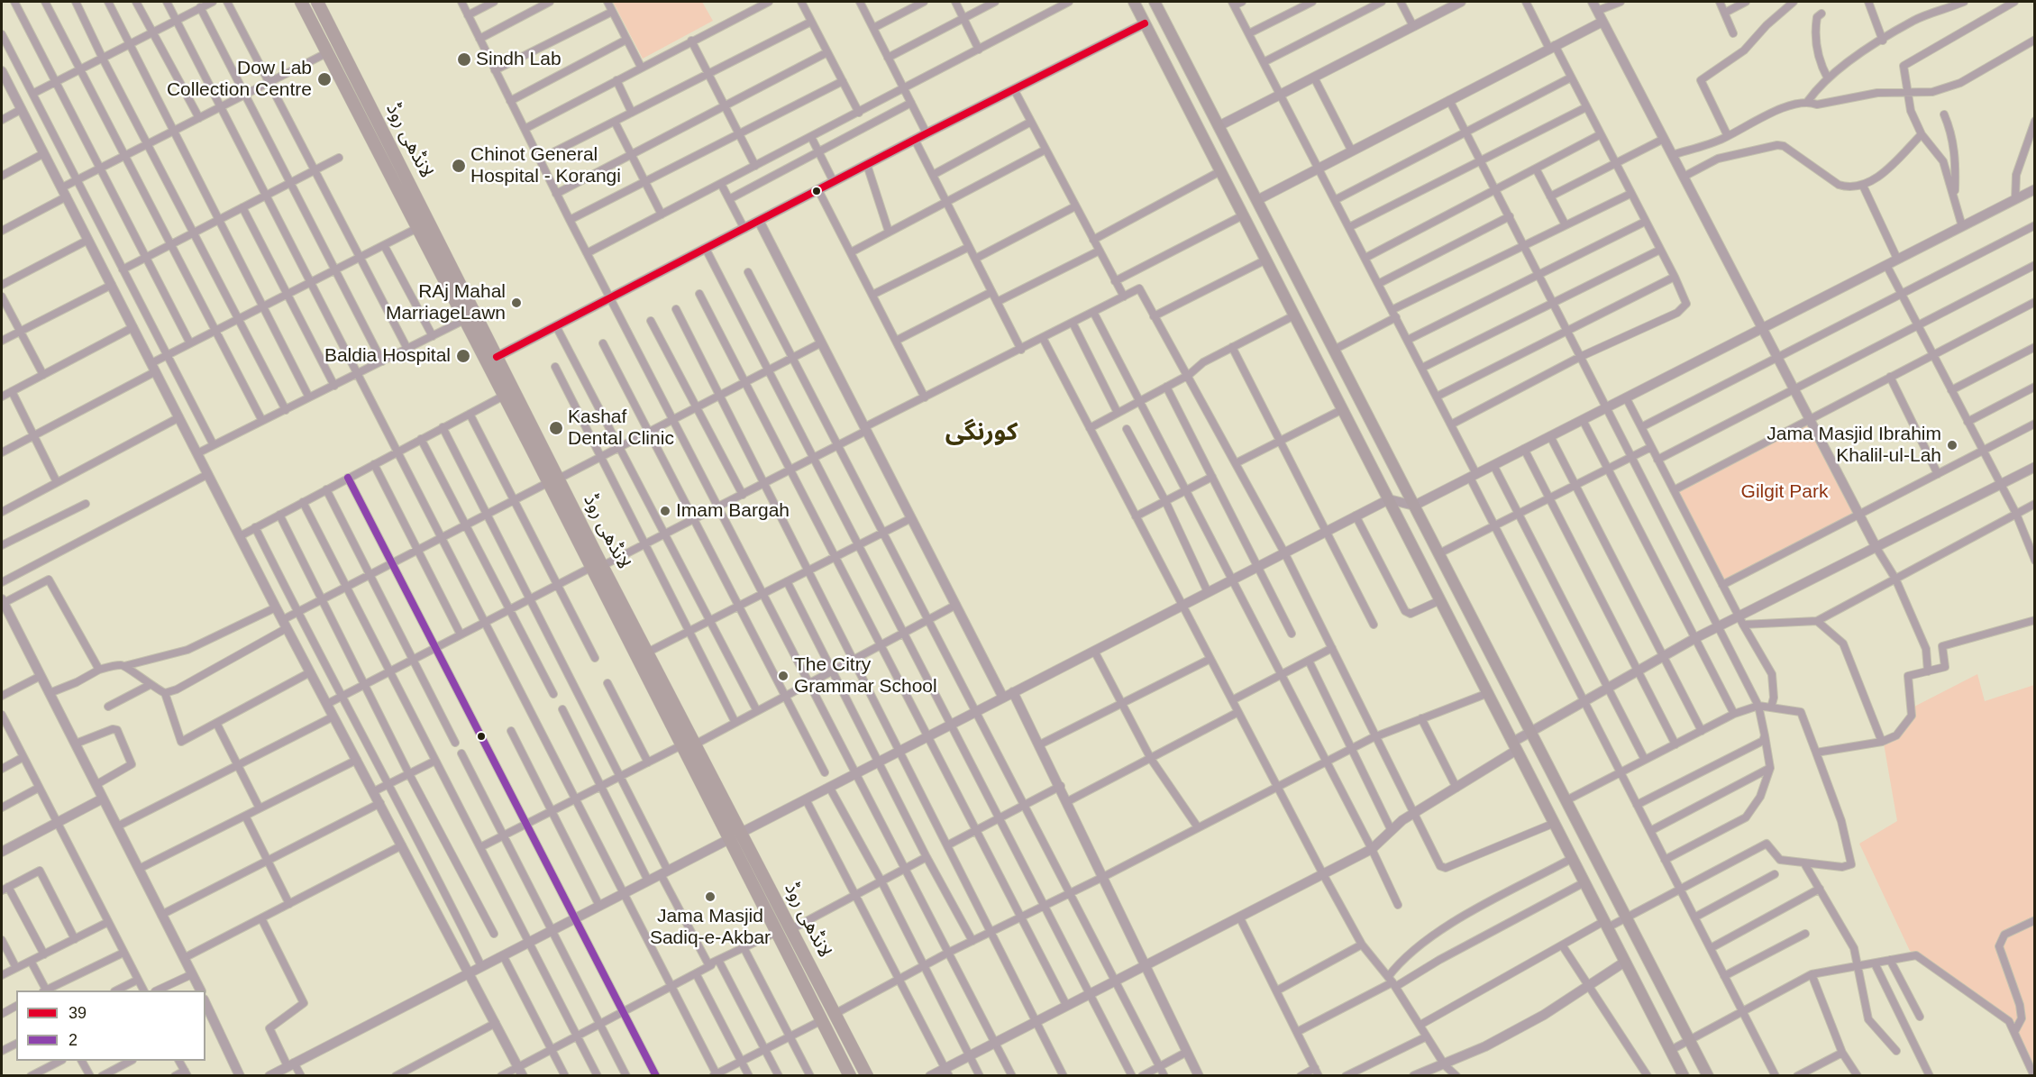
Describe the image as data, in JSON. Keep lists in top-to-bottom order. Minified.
{"streets":{"main road":["لانڈھی روڈ"]},"districts":["کورنگی"],"parks":["Gilgit Park"],"places":["Sindh Lab","Dow Lab Collection Centre","Chinot General Hospital - Korangi","RAj Mahal MarriageLawn","Baldia Hospital","Kashaf Dental Clinic","Jama Masjid Ibrahim Khalil-ul-Lah","Imam Bargah","The Citry Grammar School","Jama Masjid Sadiq-e-Akbar"],"lines":["transit line 39","transit line 2"],"legend":["39","2"]}
